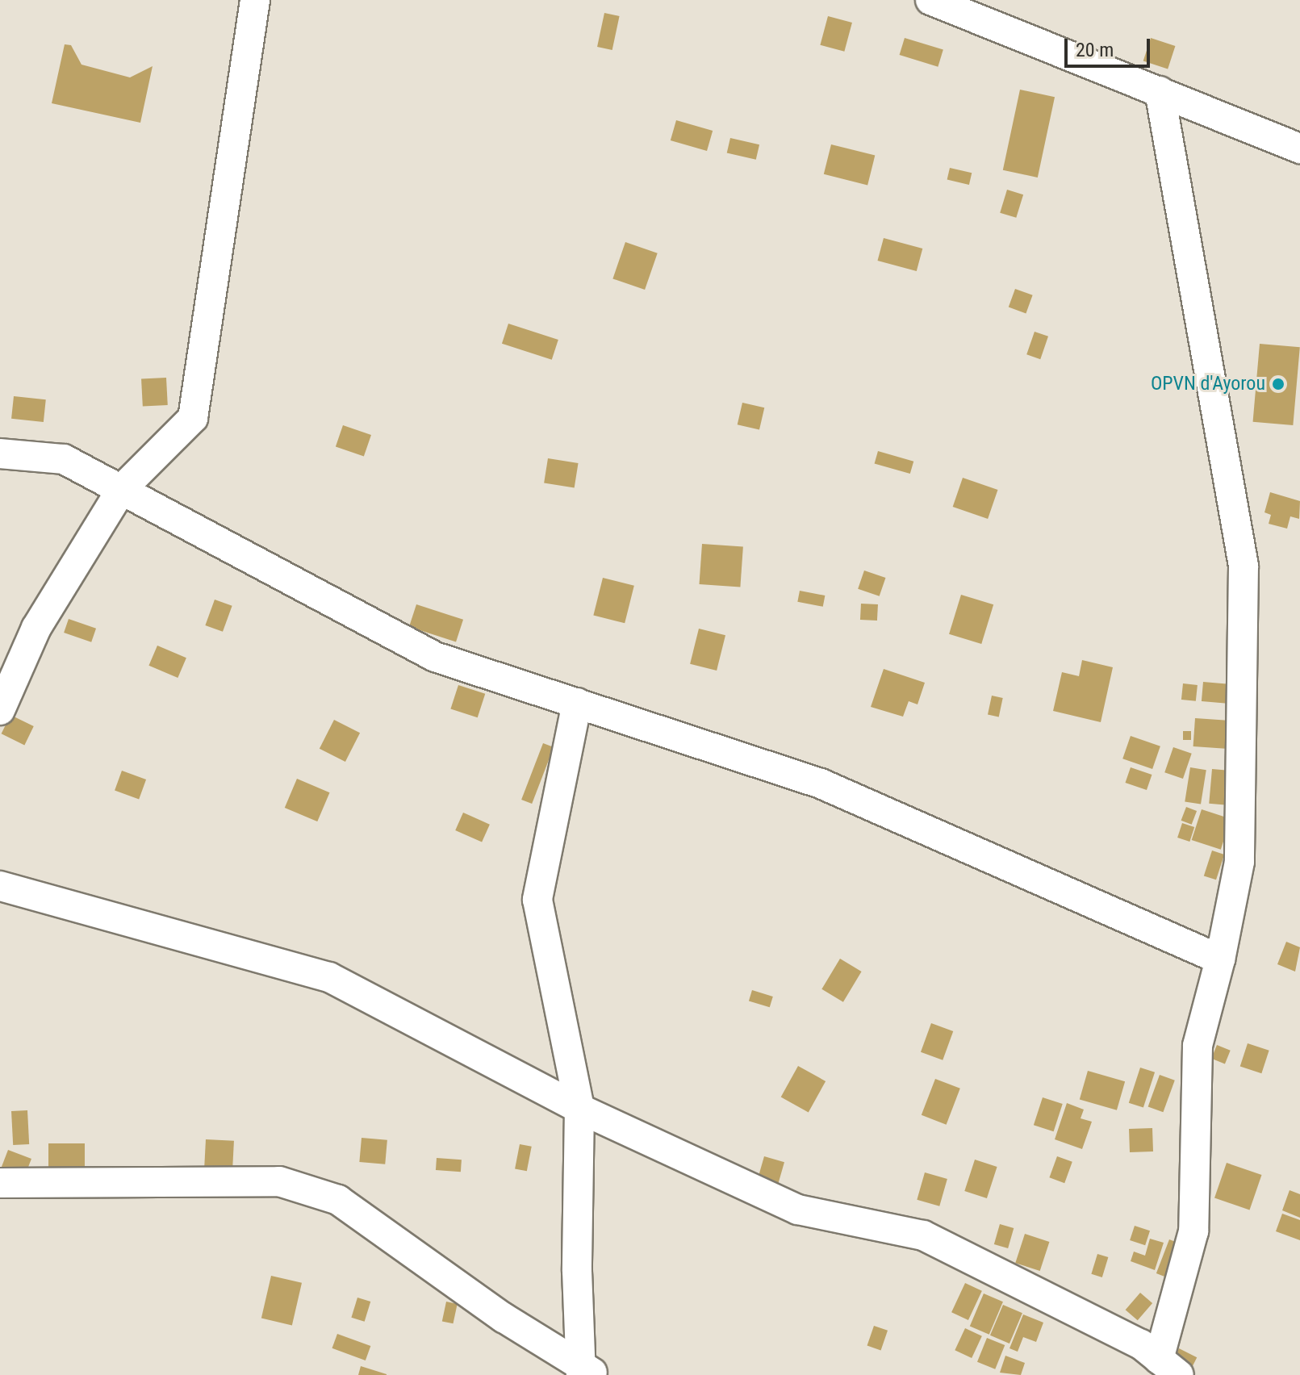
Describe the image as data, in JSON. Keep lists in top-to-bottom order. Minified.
{"places":["OPVN d'Ayorou"],"scale_bar":"20 m"}
